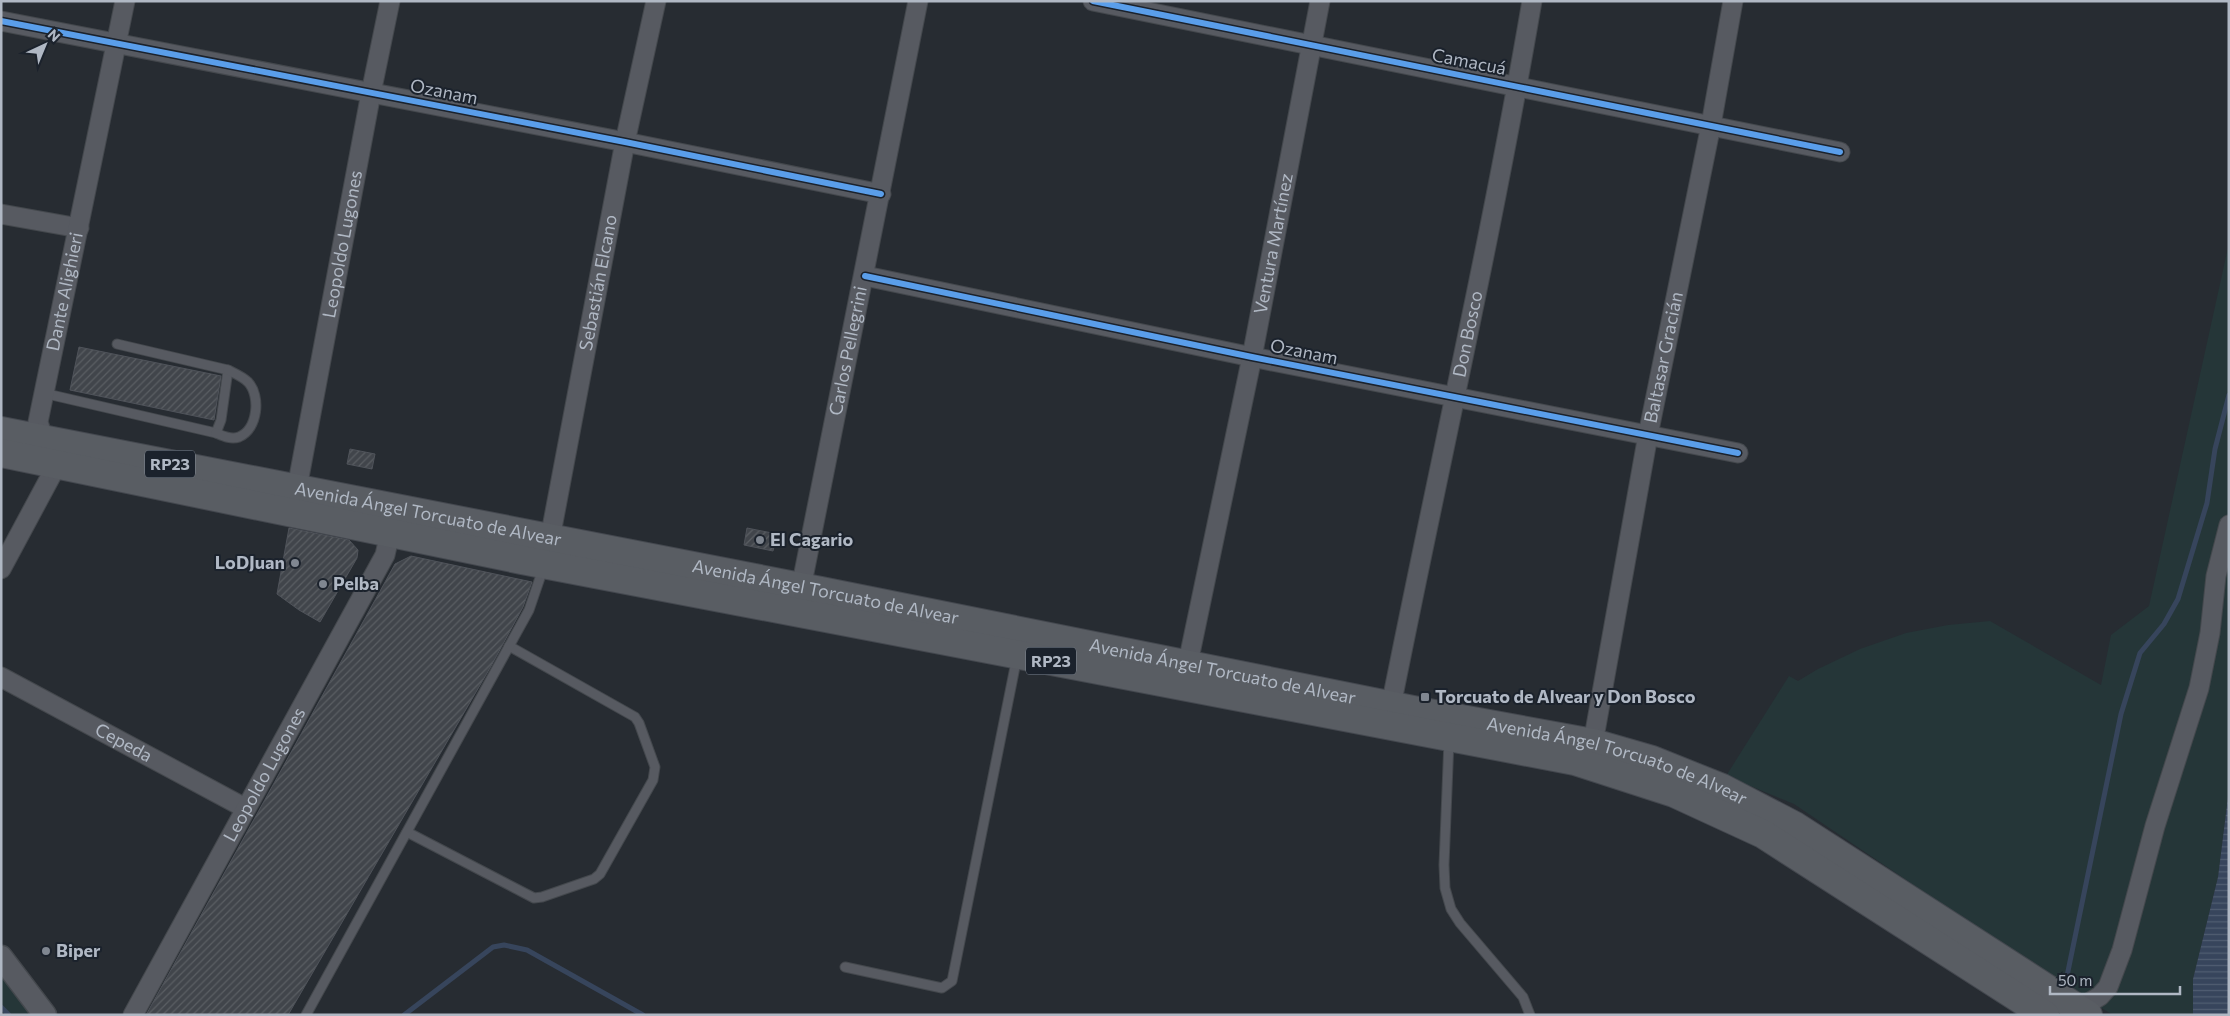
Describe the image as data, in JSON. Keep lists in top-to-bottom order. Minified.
{"streets":{"main road":["RP23","Avenida Ángel Torcuato de Alvear"],"street":["Camacuá","Ozanam","Leopoldo Lugones","Ventura Martínez","Sebastián Elcano","Dante Alighieri","Don Bosco","Carlos Pellegrini","Baltasar Gracián","Cepeda"]},"crossings":[["Camacuá","Ventura Martínez"],["Camacuá","Don Bosco"],["Camacuá","Baltasar Gracián"],["Ozanam","Leopoldo Lugones"],["Ozanam","Ventura Martínez"],["Ozanam","Sebastián Elcano"],["Ozanam","Dante Alighieri"],["Ozanam","Don Bosco"],["Ozanam","Carlos Pellegrini"],["Ozanam","Baltasar Gracián"],["Leopoldo Lugones","Avenida Ángel Torcuato de Alvear"],["Leopoldo Lugones","Cepeda"],["Ventura Martínez","Avenida Ángel Torcuato de Alvear"],["Sebastián Elcano","Avenida Ángel Torcuato de Alvear"],["Dante Alighieri","Avenida Ángel Torcuato de Alvear"],["Don Bosco","Avenida Ángel Torcuato de Alvear"],["Carlos Pellegrini","Avenida Ángel Torcuato de Alvear"],["Baltasar Gracián","Avenida Ángel Torcuato de Alvear"]],"places":{"other":["El Cagario","LoDJuan","Pelba","Biper"],"transit":["Torcuato de Alvear y Don Bosco"]},"scale_bar":"50 m","north":"top right"}
